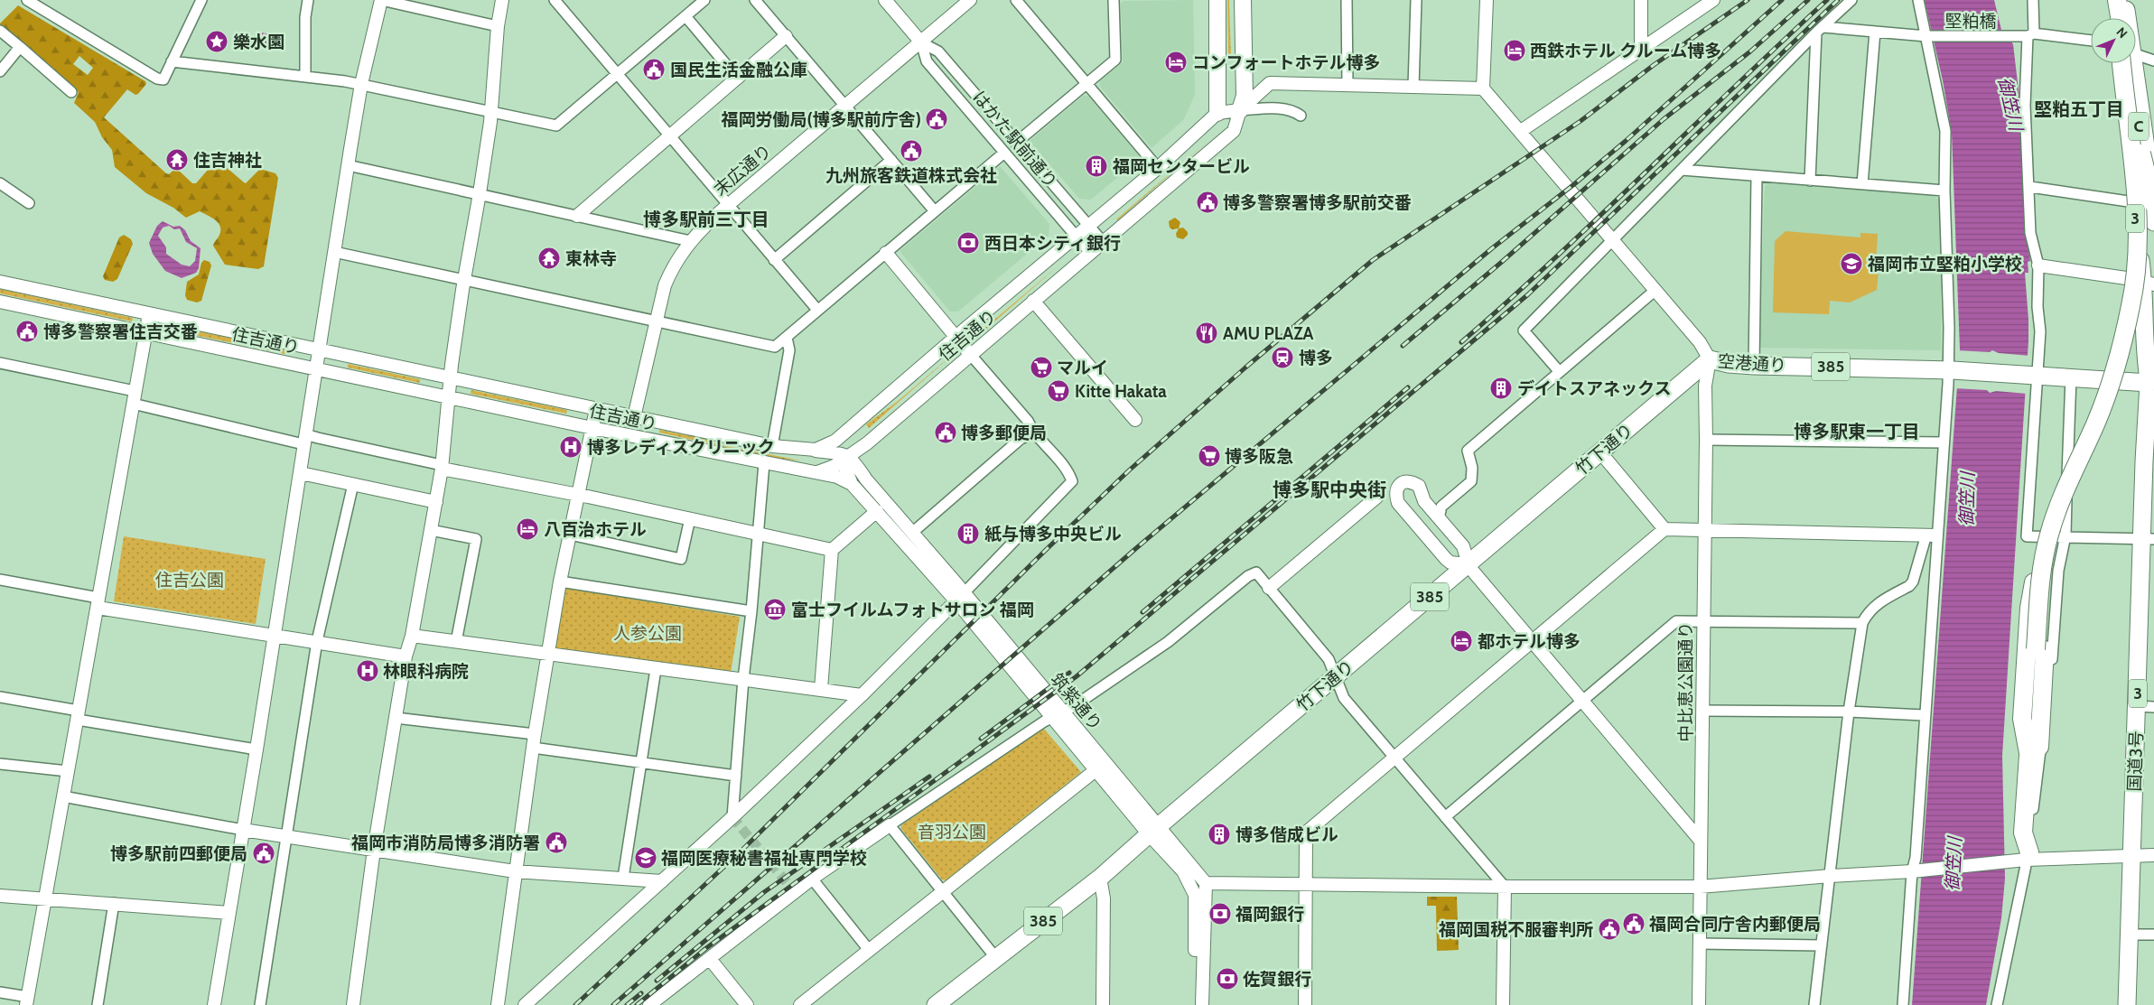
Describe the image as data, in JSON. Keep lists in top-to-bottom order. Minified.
{"streets":{"highway":["C","3","空港通り","385","竹下通り","国道3号"],"street":["堅粕橋","はかた駅前通り","末広通り","住吉通り","中比恵公園通り","筑紫通り"]},"crossings":[["はかた駅前通り","末広通り"],["はかた駅前通り","住吉通り"],["末広通り","住吉通り"],["住吉通り","筑紫通り"],["空港通り","竹下通り"],["空港通り","中比恵公園通り"],["空港通り","国道3号"],["竹下通り","中比恵公園通り"],["竹下通り","筑紫通り"]],"districts":["堅粕五丁目","博多駅前三丁目","博多駅東一丁目","博多駅中央街"],"water":["御笠川"],"parks":["住吉公園","人参公園","音羽公園"],"places":{"place":["樂水園"],"hotel":["西鉄ホテル クルーム博多","コンフォートホテル博多","八百治ホテル","都ホテル博多"],"public building":["国民生活金融公庫","福岡労働局(博多駅前庁舎)","九州旅客鉄道株式会社","博多警察署博多駅前交番","博多警察署住吉交番","博多郵便局","福岡市消防局博多消防署","博多駅前四郵便局","福岡合同庁舎内郵便局","福岡国税不服審判所"],"temple":["住吉神社","東林寺"],"building":["福岡センタービル","デイトスアネックス","紙与博多中央ビル","博多偕成ビル"],"bank":["西日本シティ銀行","福岡銀行","佐賀銀行"],"school or university":["福岡市立堅粕小学校","福岡医療秘書福祉専門学校"],"restaurant":["AMU PLAZA"],"station":["博多"],"supermarket":["マルイ","Kitte Hakata","博多阪急"],"hospital":["博多レディスクリニック","林眼科病院"],"museum":["富士フイルムフォトサロン 福岡"]},"north":"top right"}
